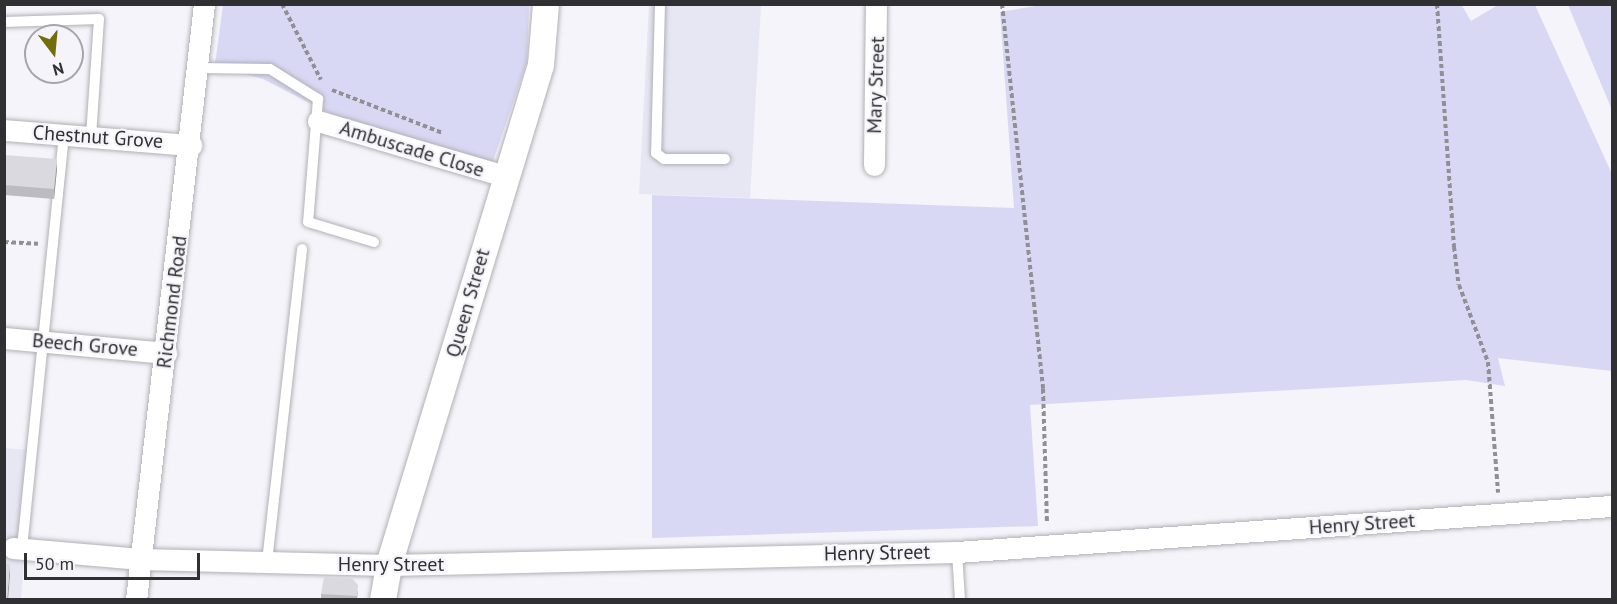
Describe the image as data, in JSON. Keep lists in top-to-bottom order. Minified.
{"streets":{"street":["Mary Street","Chestnut Grove","Ambuscade Close","Richmond Road","Queen Street","Beech Grove","Henry Street"]},"crossings":[["Chestnut Grove","Richmond Road"],["Ambuscade Close","Queen Street"],["Richmond Road","Beech Grove"],["Richmond Road","Henry Street"],["Queen Street","Henry Street"]],"scale_bar":"50 m","north":"bottom"}
